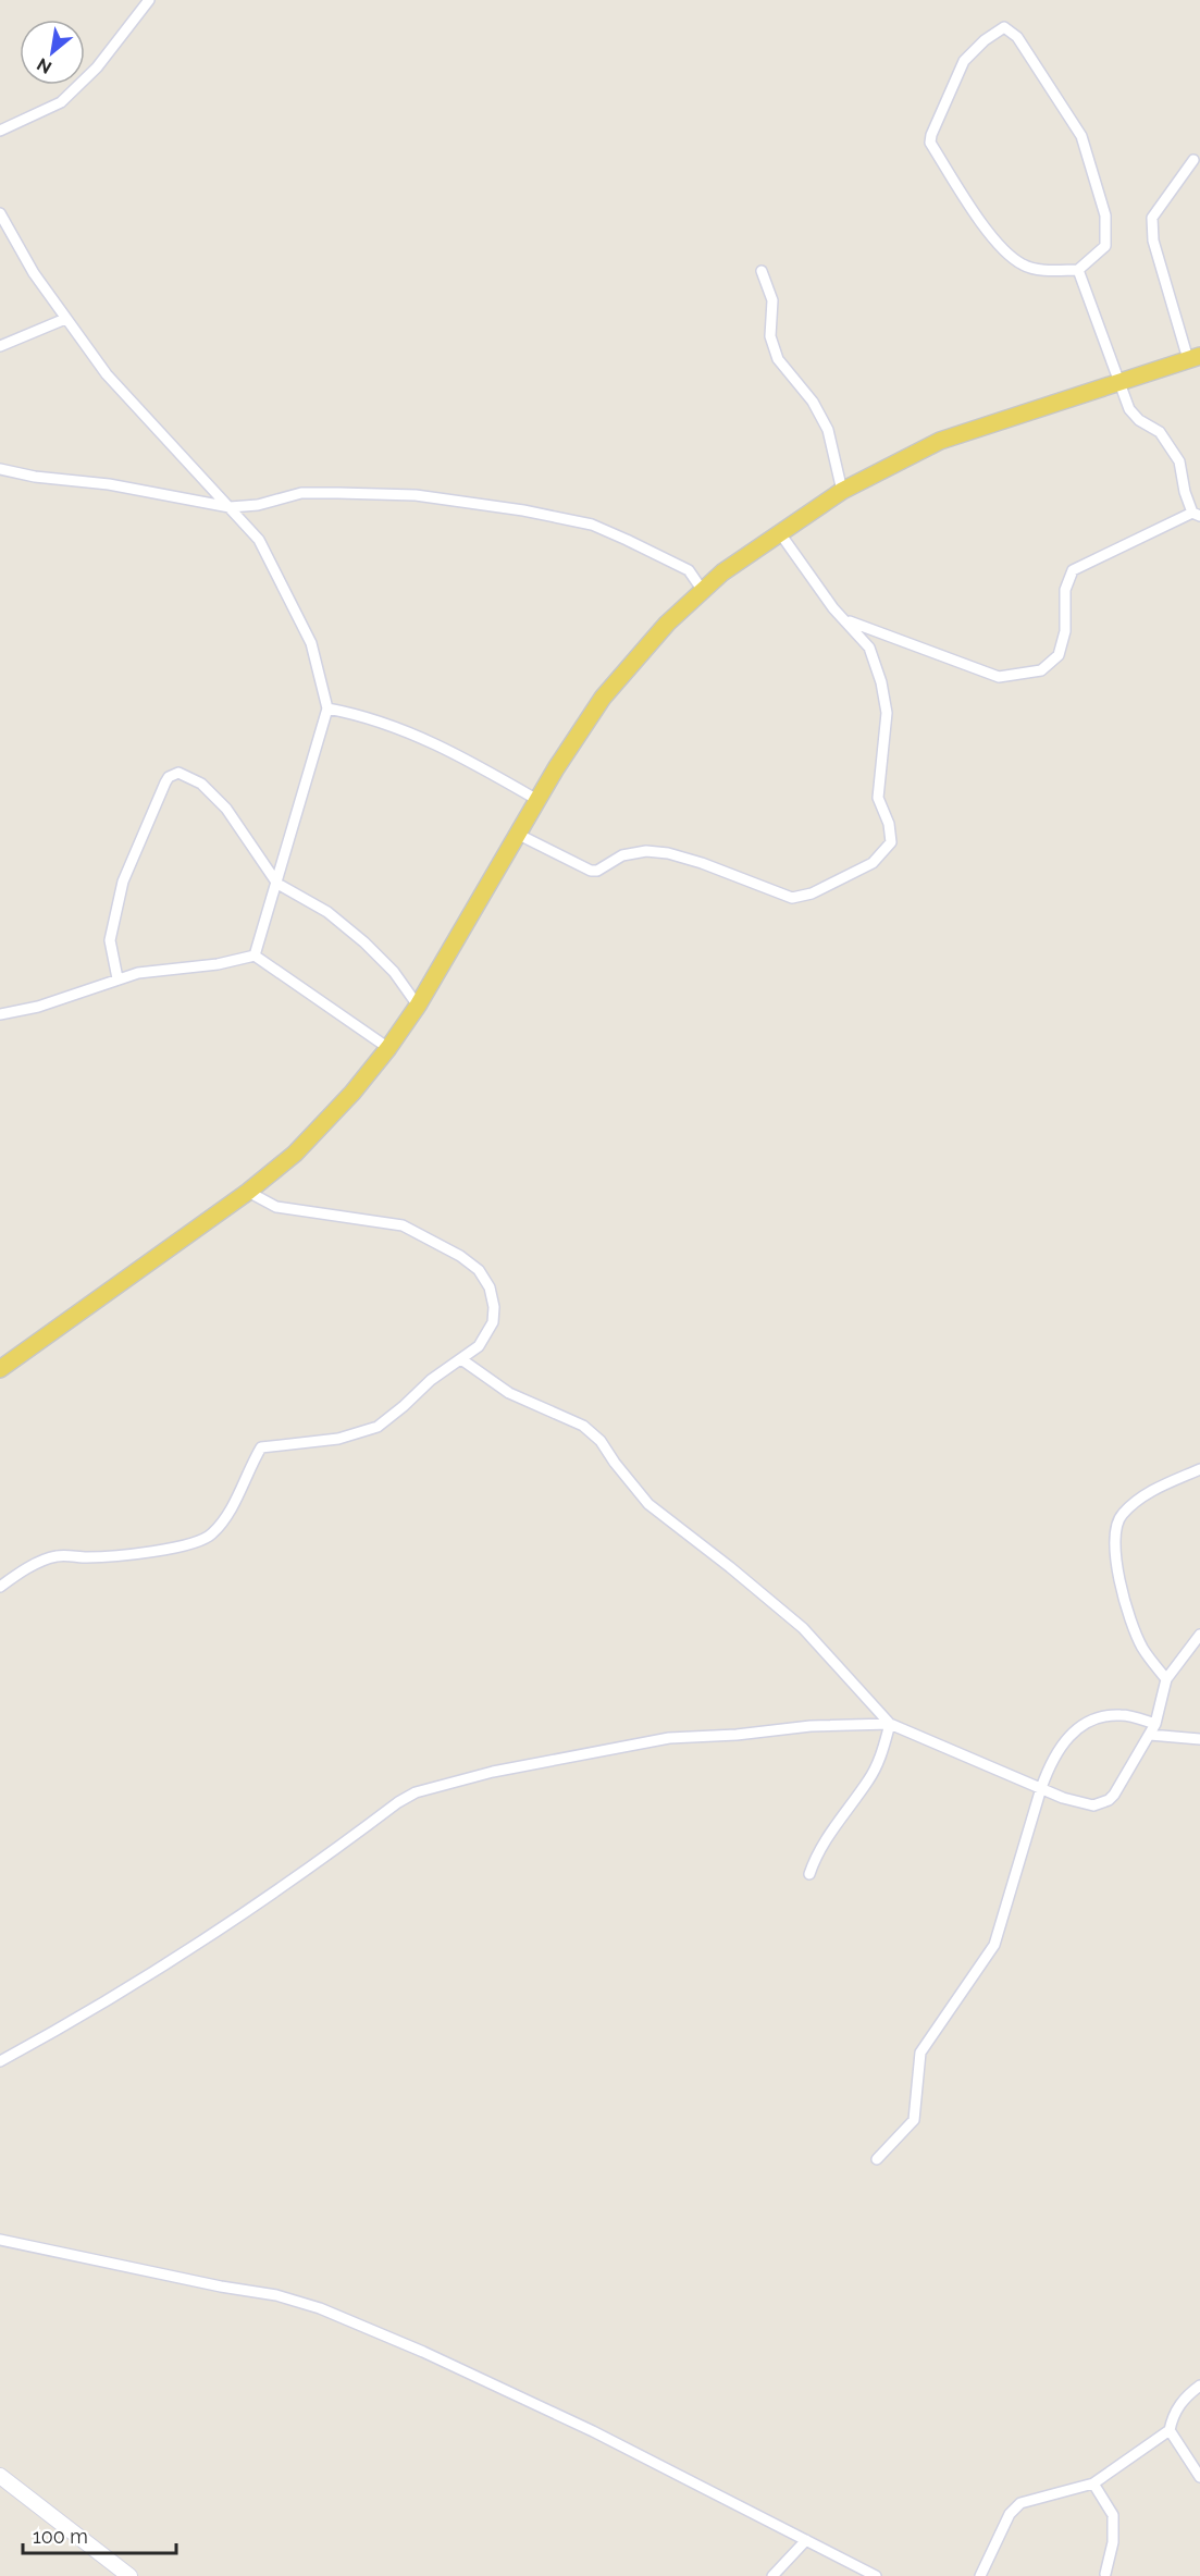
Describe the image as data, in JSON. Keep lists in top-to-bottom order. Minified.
{"scale_bar":"100 m","north":"bottom left"}
